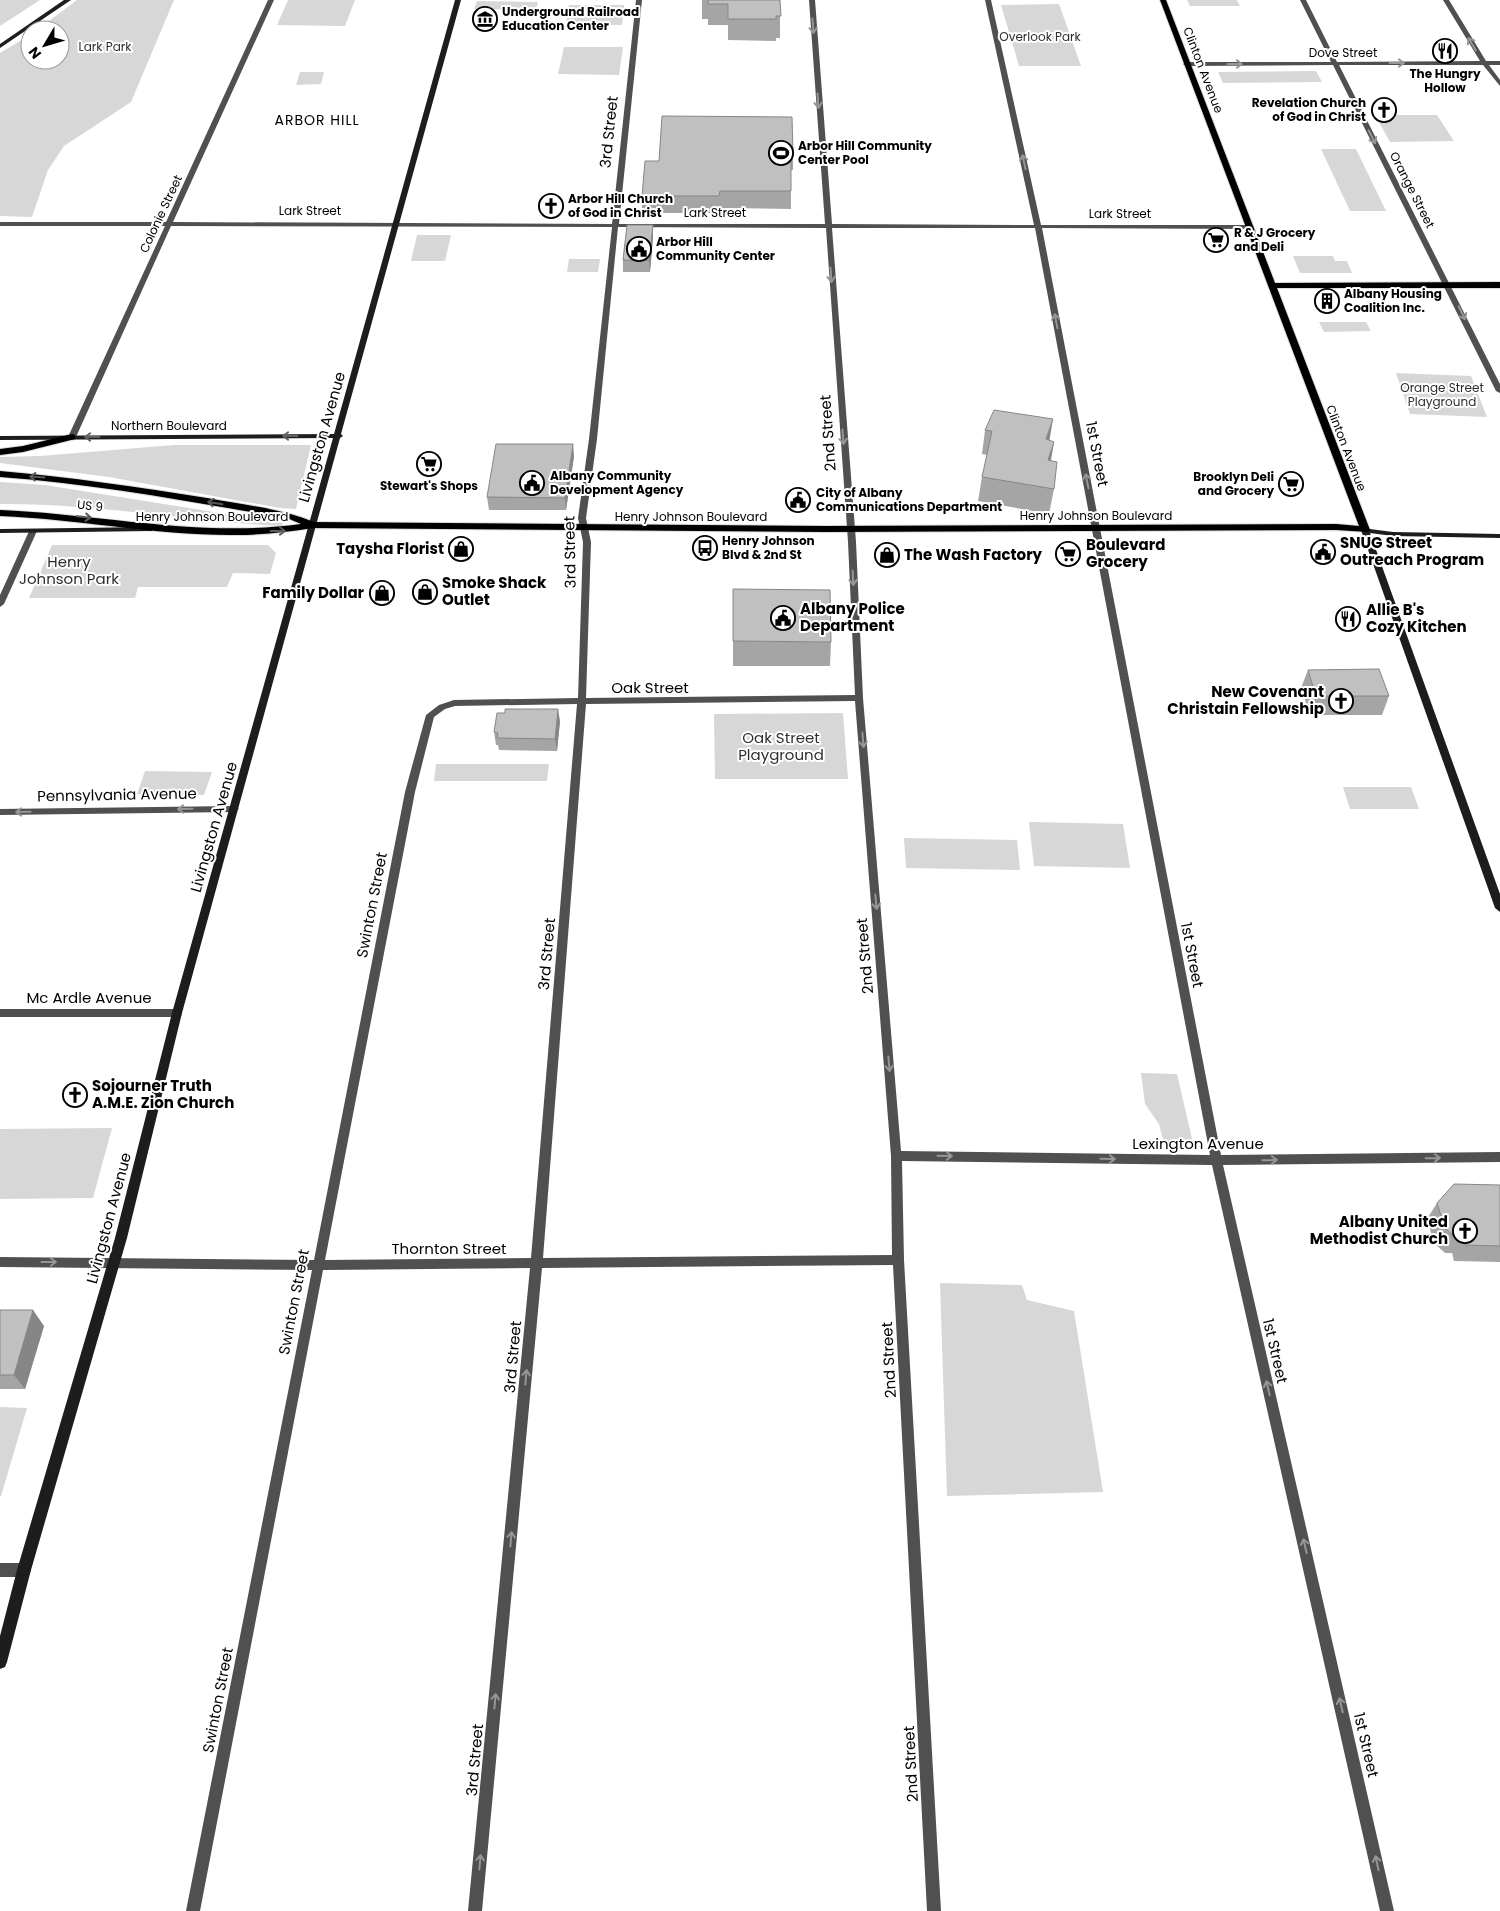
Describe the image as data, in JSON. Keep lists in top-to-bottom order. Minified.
{"streets":{"main road":["Clinton Avenue","US 9","Henry Johnson Boulevard"],"street":["Dove Street","3rd Street","Orange Street","Lark Street","Colonie Street","Northern Boulevard","2nd Street","Livingston Avenue","1st Street","Oak Street","Pennsylvania Avenue","Swinton Street","Mc Ardle Avenue","Lexington Avenue","Thornton Street"]},"crossings":[["Dove Street","Clinton Avenue"],["Dove Street","Orange Street"],["Clinton Avenue","Lark Street"],["Clinton Avenue","Henry Johnson Boulevard"],["3rd Street","Lark Street"],["3rd Street","Henry Johnson Boulevard"],["3rd Street","Oak Street"],["3rd Street","Thornton Street"],["Lark Street","Colonie Street"],["Lark Street","2nd Street"],["Lark Street","Livingston Avenue"],["Lark Street","1st Street"],["Colonie Street","Northern Boulevard"],["Northern Boulevard","Livingston Avenue"],["2nd Street","Henry Johnson Boulevard"],["2nd Street","Oak Street"],["2nd Street","Lexington Avenue"],["2nd Street","Thornton Street"],["Livingston Avenue","US 9"],["Livingston Avenue","Henry Johnson Boulevard"],["Livingston Avenue","Pennsylvania Avenue"],["Livingston Avenue","Mc Ardle Avenue"],["Livingston Avenue","Thornton Street"],["1st Street","Henry Johnson Boulevard"],["1st Street","Lexington Avenue"],["US 9","Henry Johnson Boulevard"],["Oak Street","Swinton Street"],["Swinton Street","Thornton Street"]],"one_way":["Dove Street","Orange Street","Northern Boulevard","2nd Street","1st Street","Pennsylvania Avenue","Lexington Avenue"],"districts":["ARBOR HILL"],"parks":["Overlook Park","Lark Park","Orange Street Playground","Henry Johnson Park","Oak Street Playground"],"places":{"museum":["Underground Railroad Education Center"],"restaurant":["The Hungry Hollow","Allie B's Cozy Kitchen"],"church":["Revelation Church of God in Christ","Arbor Hill Church of God in Christ","New Covenant Christain Fellowship","Sojourner Truth A.M.E. Zion Church","Albany United Methodist Church"],"sports":["Arbor Hill Community Center Pool"],"supermarket":["R & J Grocery and Deli","Stewart's Shops","Brooklyn Deli and Grocery","Boulevard Grocery"],"public building":["Arbor Hill Community Center","Albany Community Development Agency","City of Albany Communications Department","SNUG Street Outreach Program","Albany Police Department"],"building":["Albany Housing Coalition Inc."],"bus stop":["Henry Johnson Blvd & 2nd St"],"shop":["Taysha Florist","The Wash Factory","Smoke Shack Outlet","Family Dollar"]},"north":"bottom left"}
